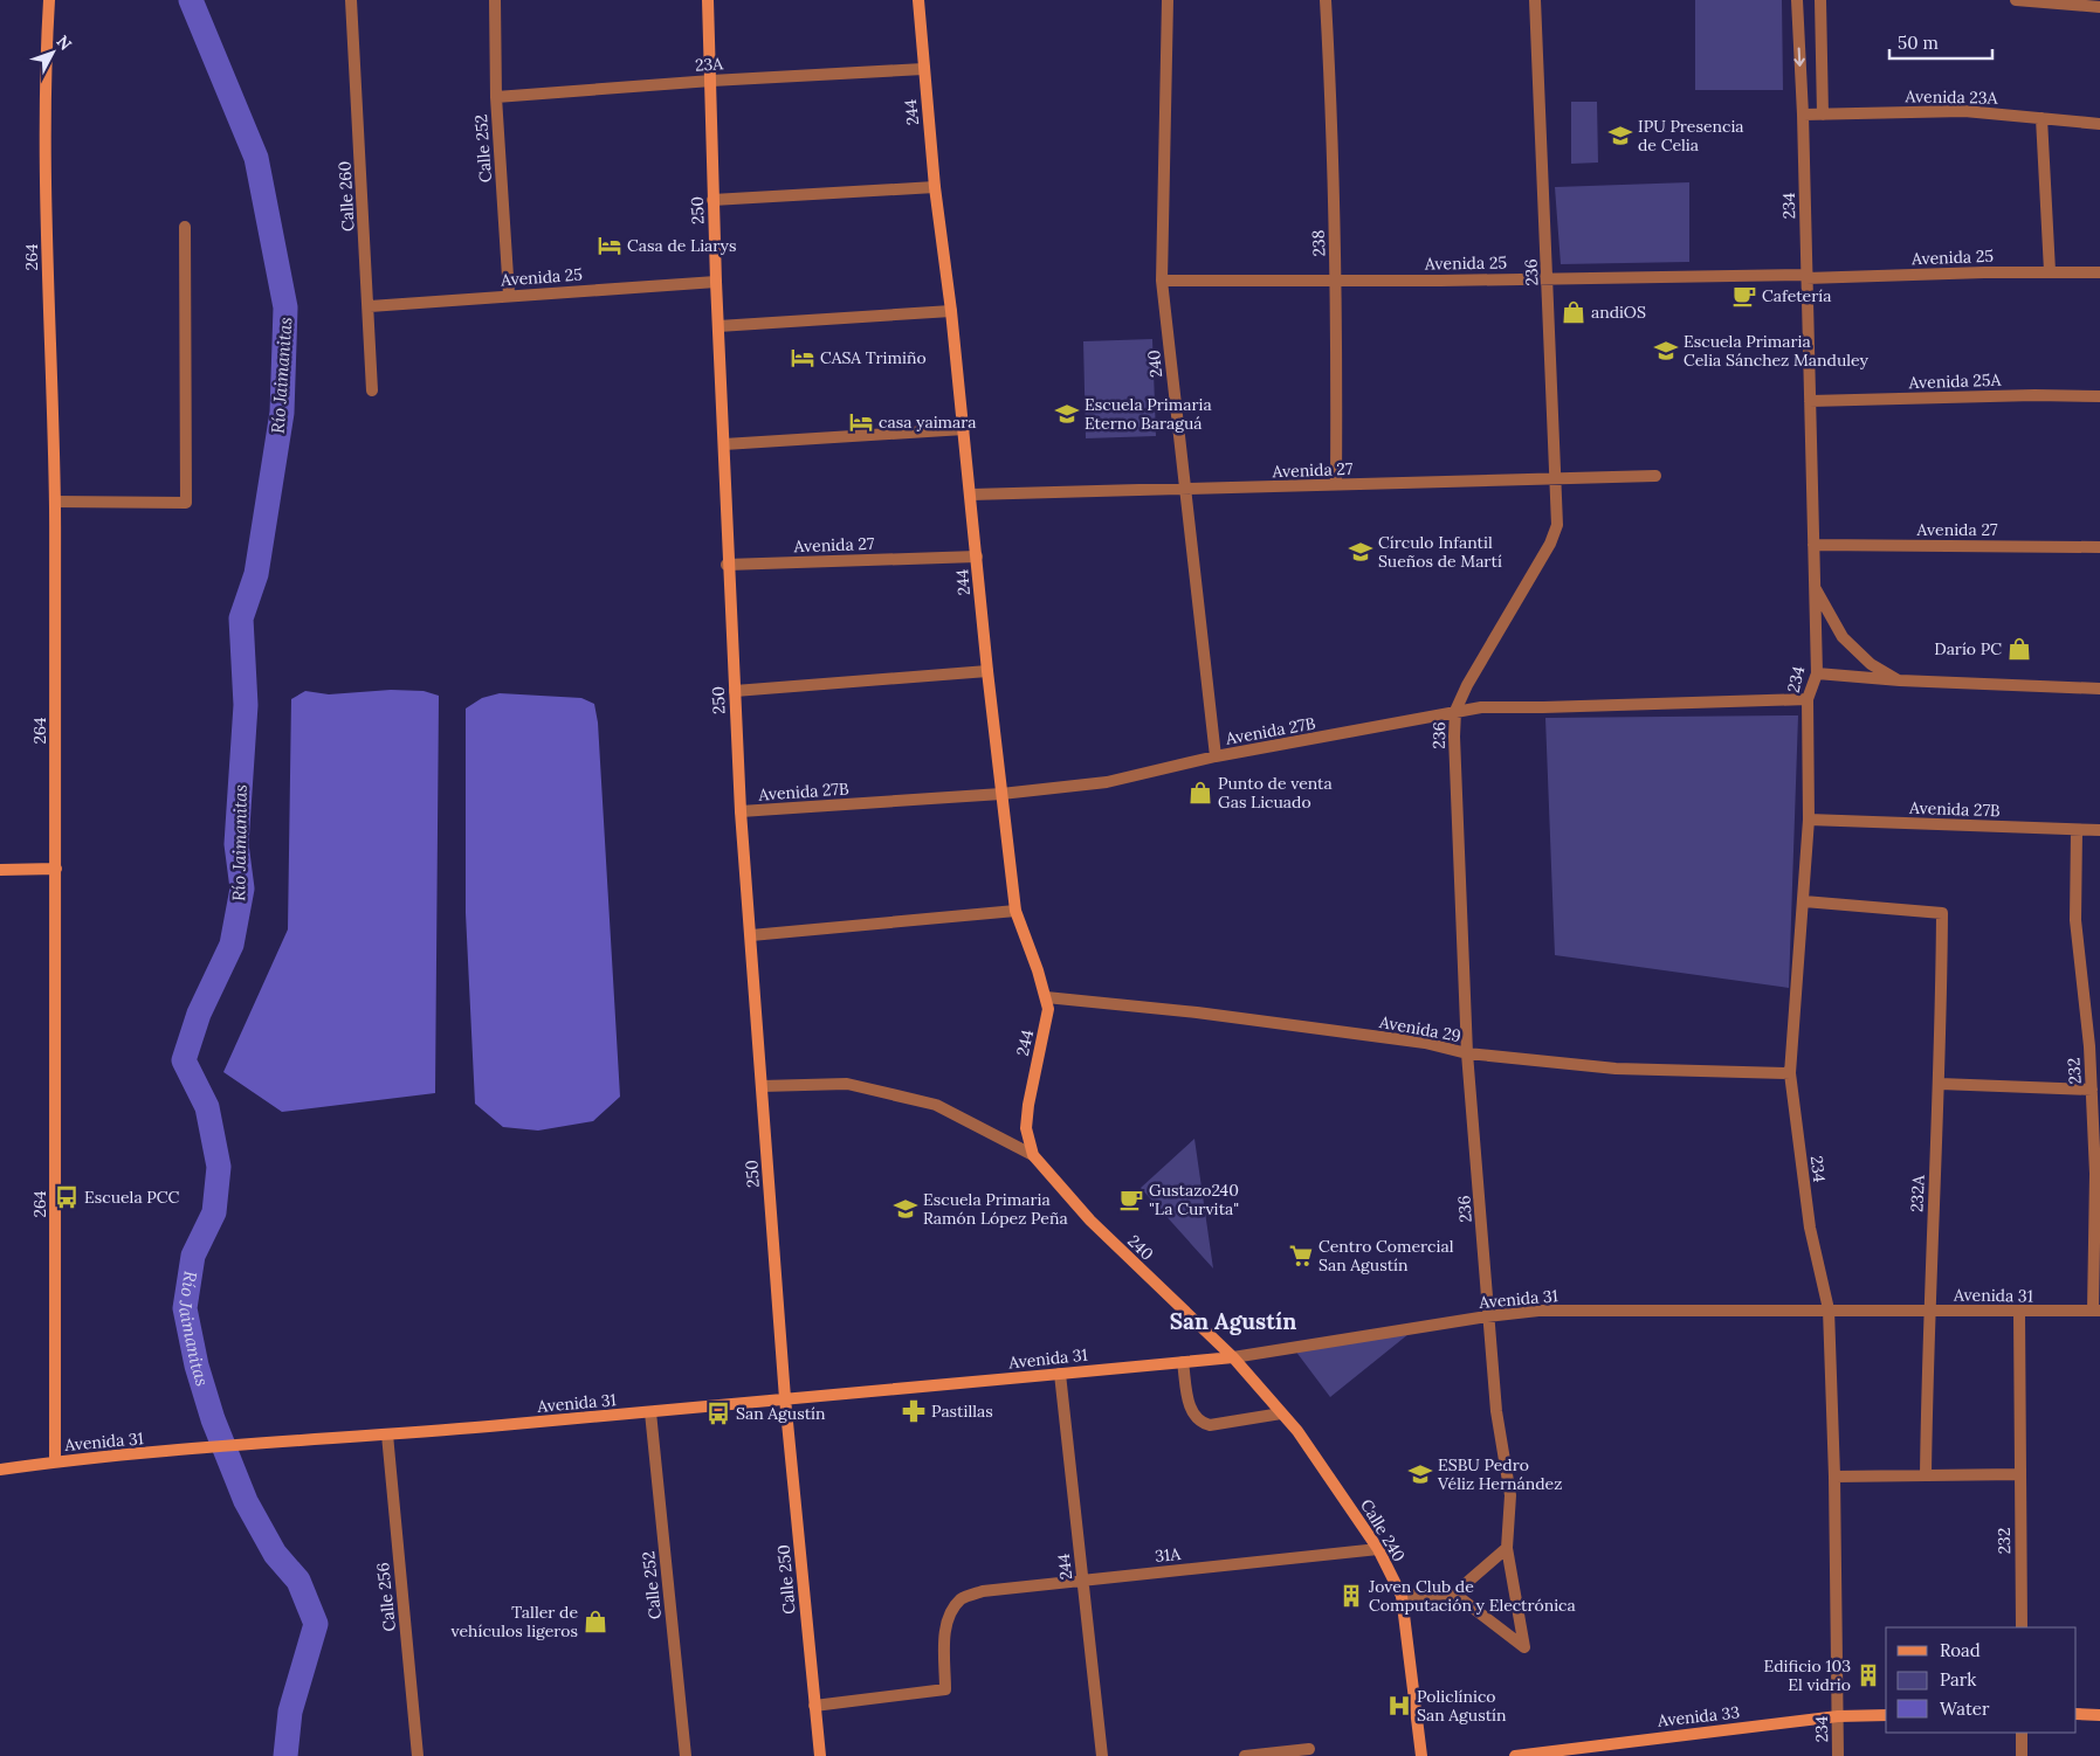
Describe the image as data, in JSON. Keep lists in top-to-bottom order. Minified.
{"streets":{"street":["23A","Avenida 23A","244","Calle 252","Calle 260","234","250","238","264","Avenida 25","236","240","Avenida 25A","Avenida 27","Avenida 27B","Avenida 29","232","232A","Avenida 31","Calle 240","31A","Calle 250","Calle 256","Avenida 33"]},"crossings":[["23A","244"],["23A","Calle 252"],["23A","250"],["Avenida 23A","234"],["244","240"],["244","Avenida 27"],["244","Avenida 27B"],["244","Avenida 29"],["244","Avenida 31"],["244","31A"],["Calle 252","Avenida 25"],["Calle 252","Avenida 31"],["Calle 260","Avenida 25"],["234","Avenida 25"],["234","Avenida 25A"],["234","Avenida 27"],["234","Avenida 27B"],["234","Avenida 29"],["234","232A"],["234","Avenida 31"],["234","Avenida 33"],["250","Avenida 25"],["250","Avenida 27"],["250","Avenida 27B"],["250","Avenida 31"],["250","Calle 250"],["238","Avenida 25"],["238","Avenida 27"],["264","Avenida 31"],["Avenida 25","236"],["Avenida 25","240"],["236","Avenida 27"],["236","Avenida 27B"],["236","Avenida 29"],["236","Avenida 31"],["240","Avenida 27"],["240","Avenida 27B"],["240","Avenida 31"],["240","Calle 240"],["Avenida 27B","232"],["232","Avenida 31"],["232A","Avenida 31"],["Avenida 31","Calle 240"],["Avenida 31","Calle 250"],["Avenida 31","Calle 256"],["Calle 240","31A"],["31A","Calle 250"]],"districts":["San Agustín"],"water":["Río Jaimanitas"],"places":{"school or university":["IPU Presencia de Celia","Escuela Primaria Celia Sánchez Manduley","Escuela Primaria Eterno Baraguá","Círculo Infantil Sueños de Martí","Escuela Primaria Ramón López Peña","ESBU Pedro Véliz Hernández"],"hotel":["Casa de Liarys","CASA Trimiño","casa yaimara"],"cafe":["Cafetería","Gustazo240 \"La Curvita\""],"shop":["andiOS","Darío PC","Punto de venta Gas Licuado","Taller de vehículos ligeros"],"bus stop":["Escuela PCC","San Agustín"],"supermarket":["Centro Comercial San Agustín"],"pharmacy":["Pastillas"],"building":["Joven Club de Computación y Electrónica","Edificio 103 El vidrio"],"hospital":["Policlínico San Agustín"]},"legend":["Road","Park","Water"],"scale_bar":"50 m","north":"top right"}
